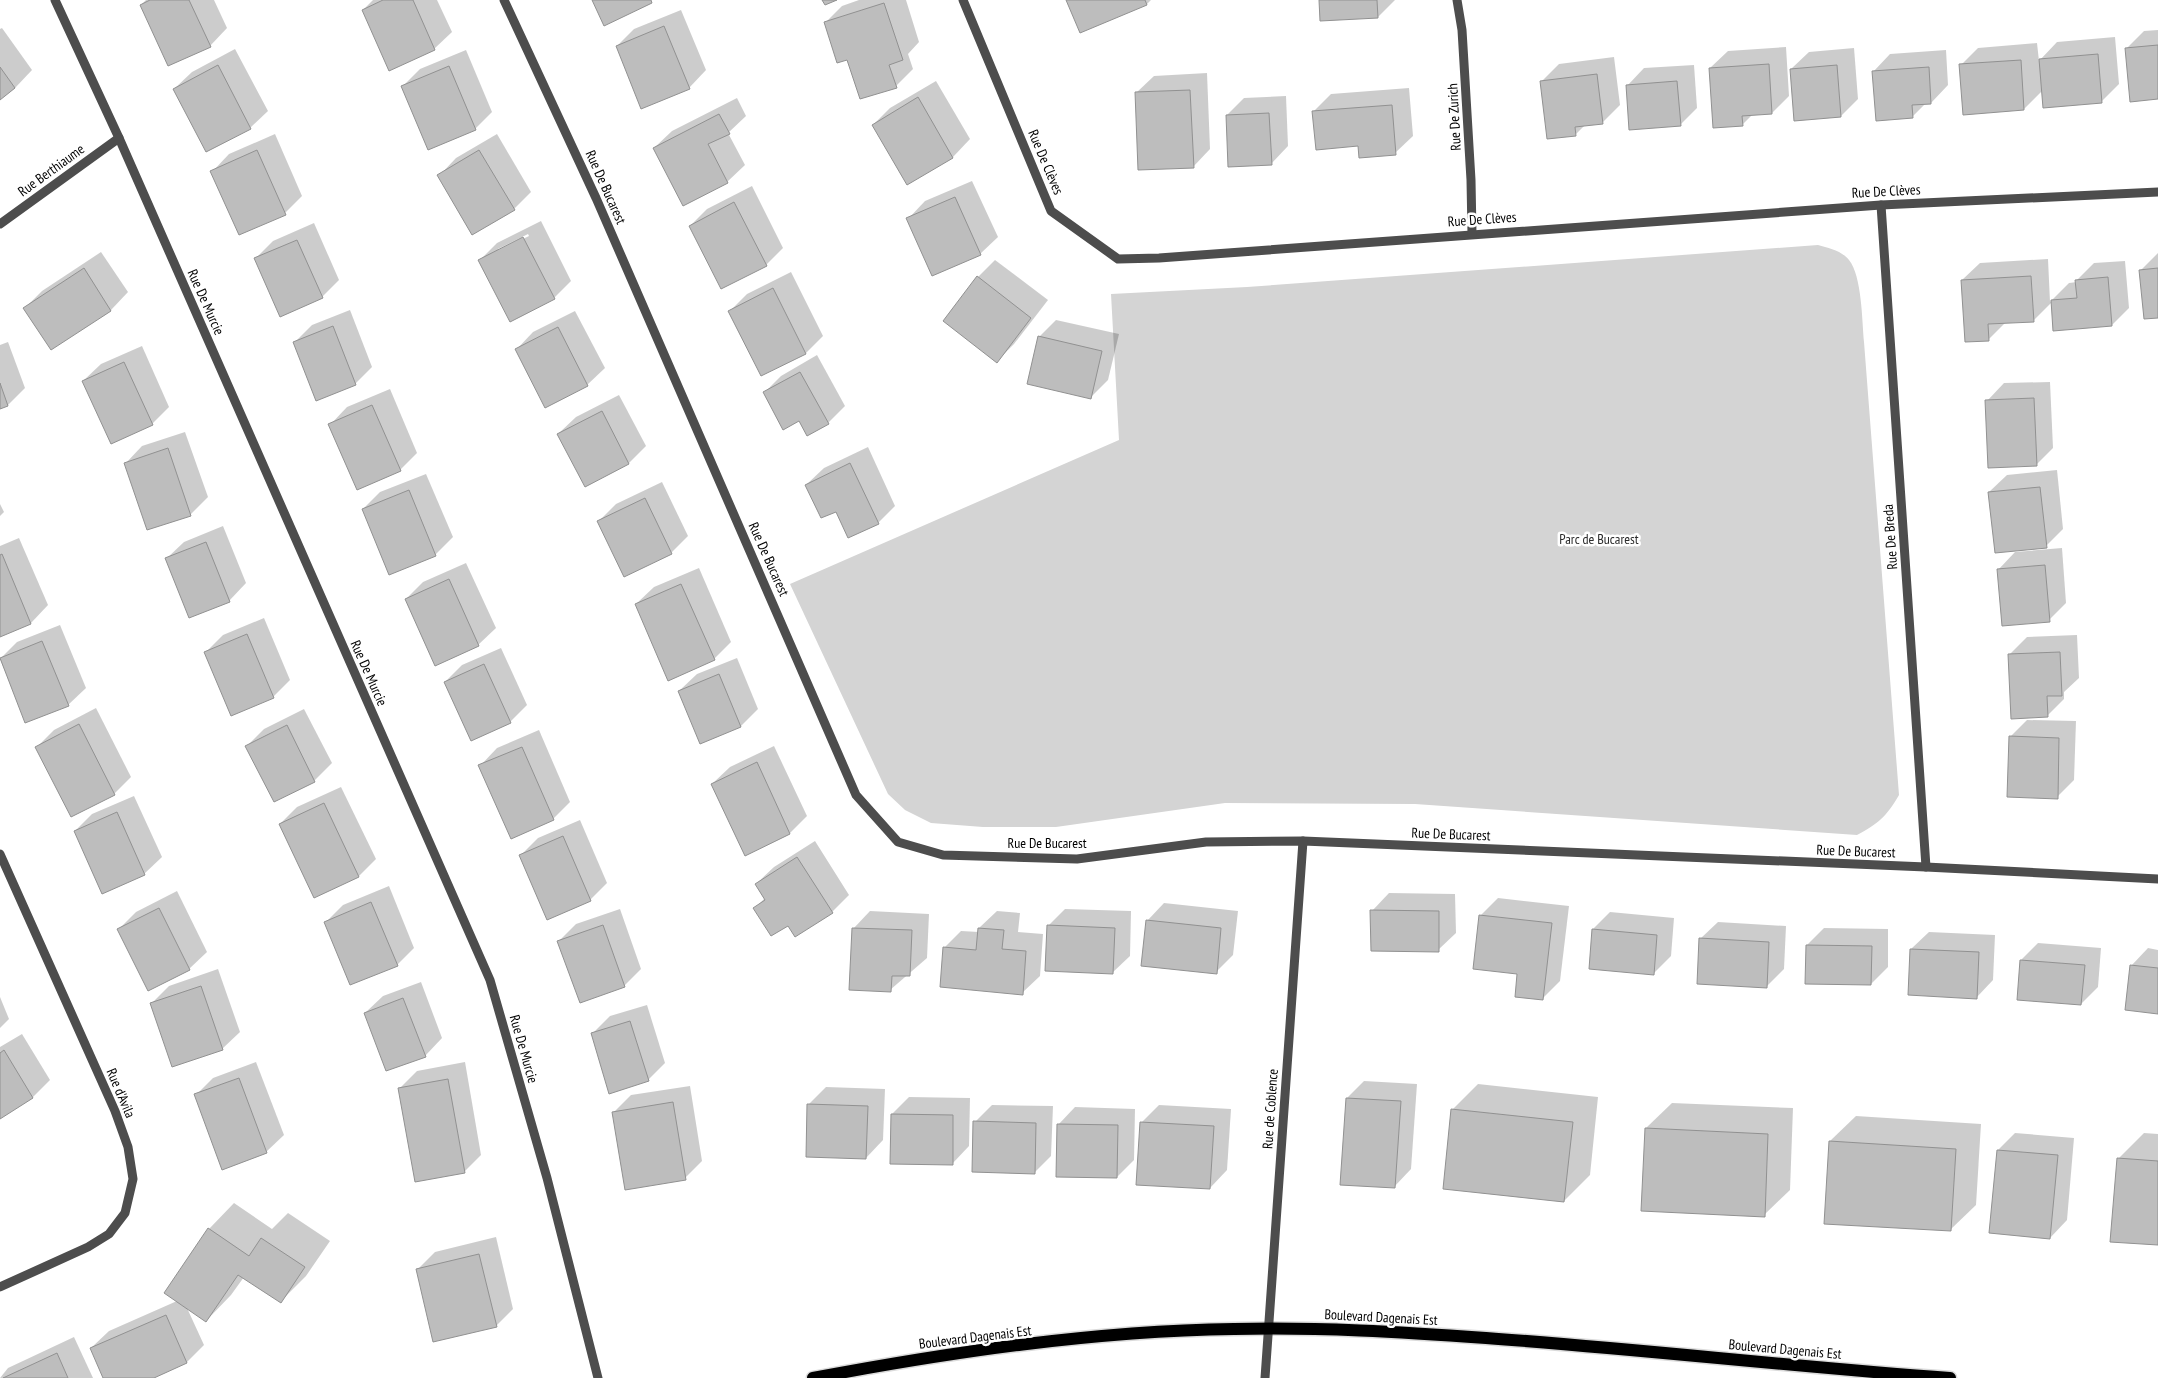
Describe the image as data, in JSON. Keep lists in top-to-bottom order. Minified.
{"streets":{"main road":["Boulevard Dagenais Est"],"street":["Rue De Zurich","Rue De Clèves","Rue Berthiaume","Rue De Bucarest","Rue De Murcie","Rue De Breda","Rue d'Avila","Rue de Coblence"]},"crossings":[["Rue De Zurich","Rue De Clèves"],["Rue De Clèves","Rue De Breda"],["Rue Berthiaume","Rue De Murcie"],["Rue De Bucarest","Rue De Breda"],["Rue De Bucarest","Rue de Coblence"],["Rue de Coblence","Boulevard Dagenais Est"]],"parks":["Parc de Bucarest"]}
